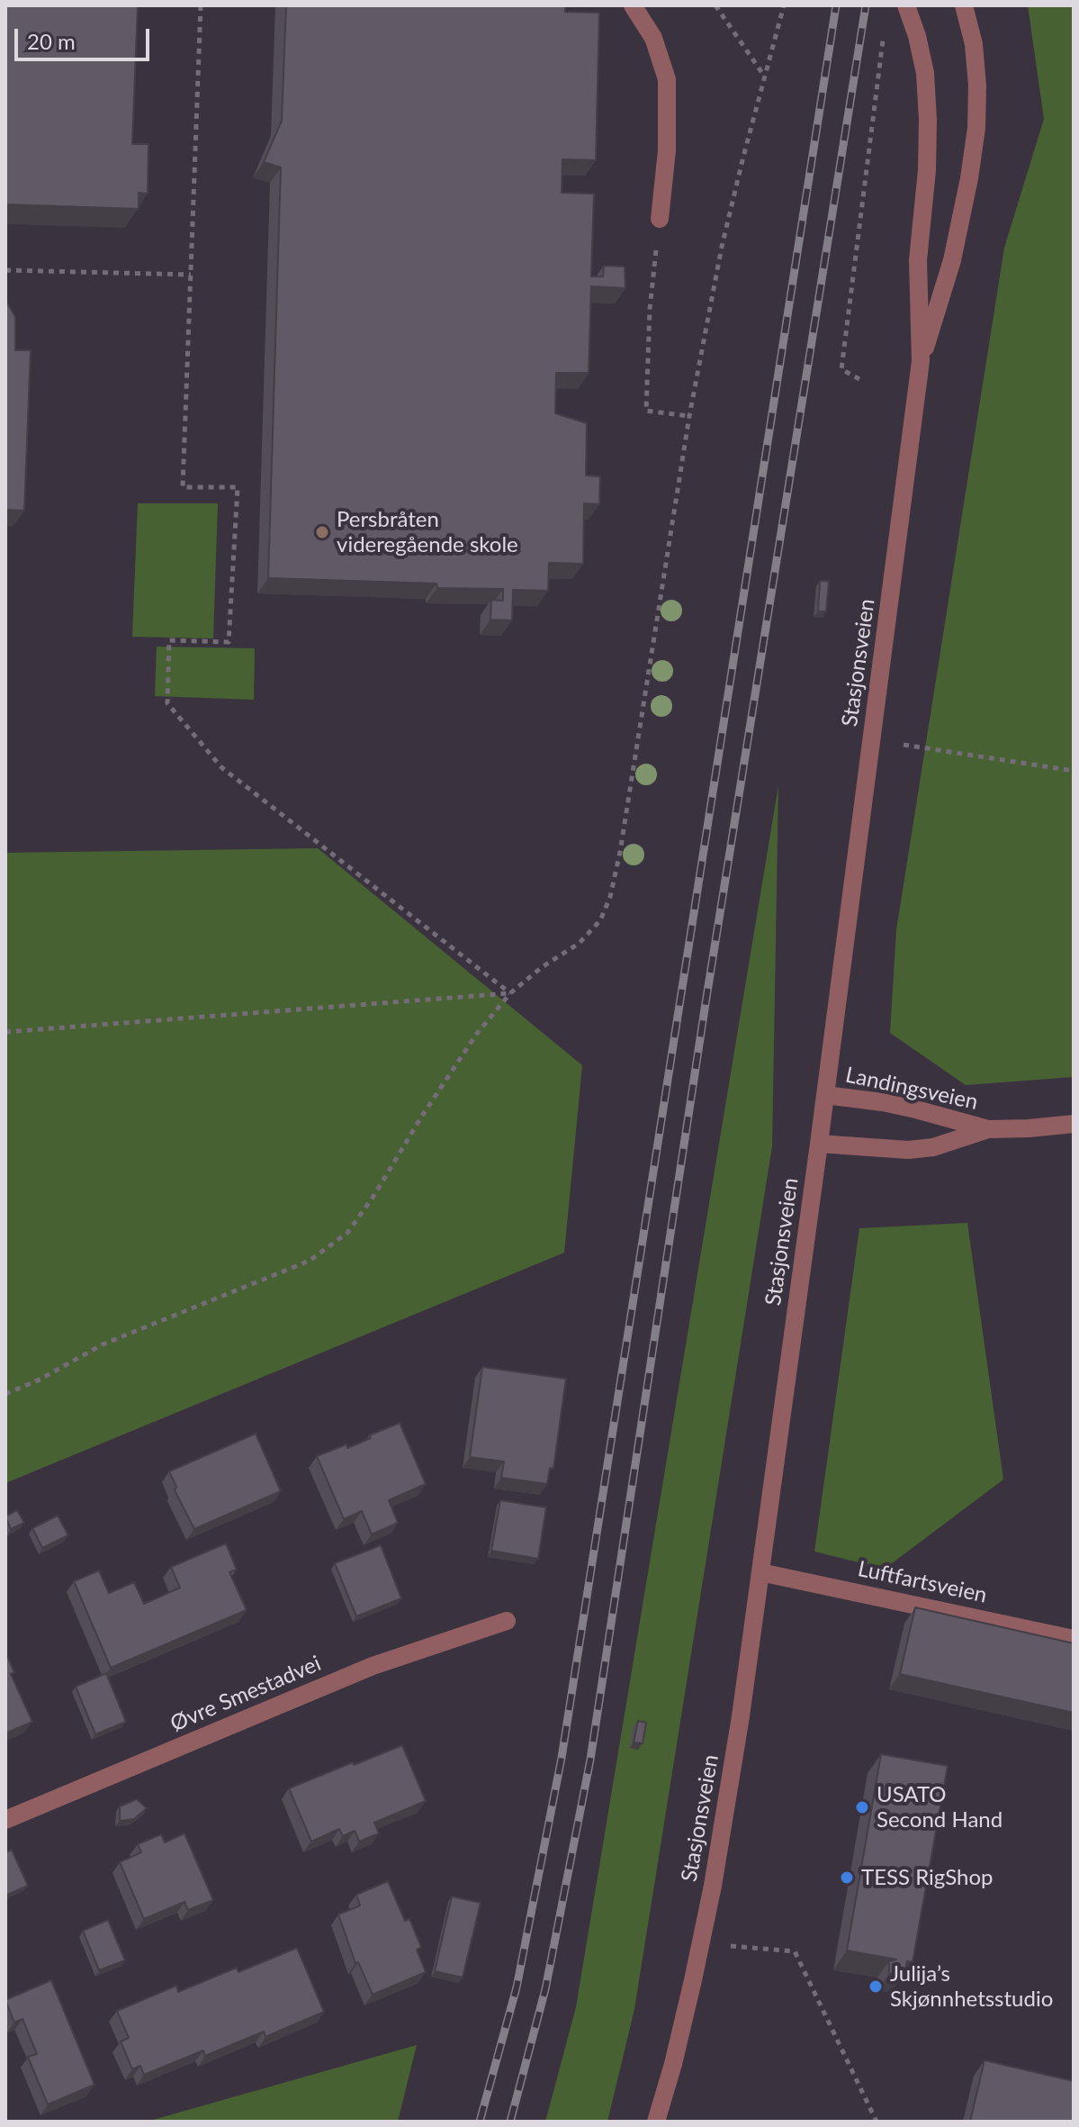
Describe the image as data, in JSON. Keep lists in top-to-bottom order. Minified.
{"streets":{"street":["Stasjonsveien","Landingsveien","Luftfartsveien","Øvre Smestadvei"]},"crossings":[["Stasjonsveien","Landingsveien"],["Stasjonsveien","Luftfartsveien"]],"places":["Persbråten videregående skole","USATO Second Hand","TESS RigShop","Julija’s Skjønnhetsstudio"],"scale_bar":"20 m"}
